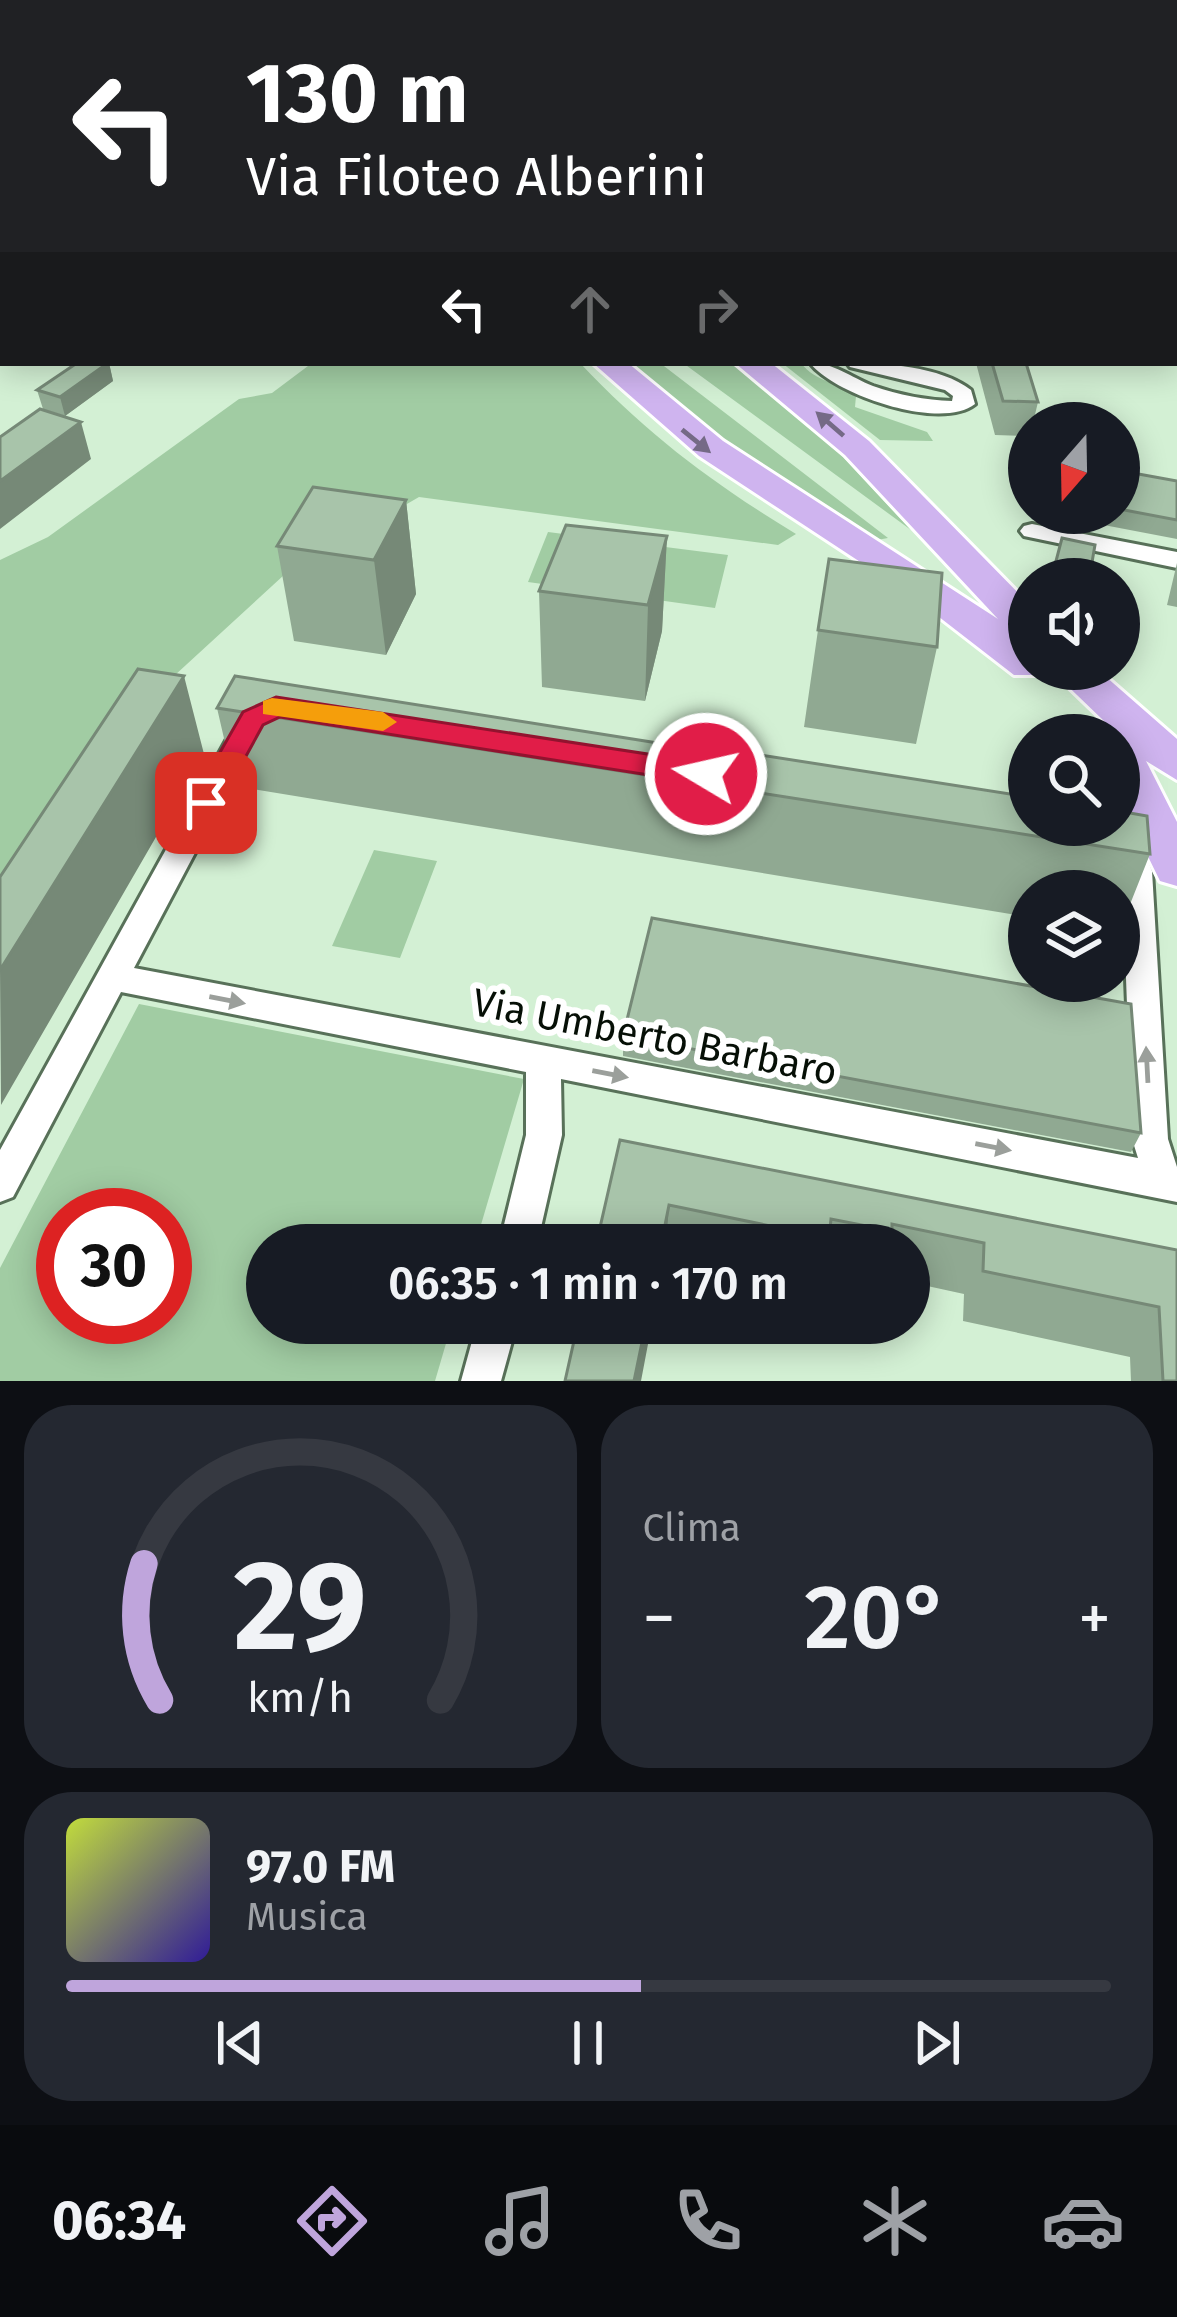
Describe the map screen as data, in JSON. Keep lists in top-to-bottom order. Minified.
{"streets":{"street":["Via Umberto Barbaro"]},"one_way":["Via Umberto Barbaro"],"north":"bottom","page":{"turn":["130 m","Via Filoteo Alberini"],"limit":"30","trip":"06:35 · 1 min · 170 m","tile":"Clima","heat":["−","20°","+"],"song":["97.0 FM","Musica"],"tabs":"06:34","gauge":["29","km/h"]}}
